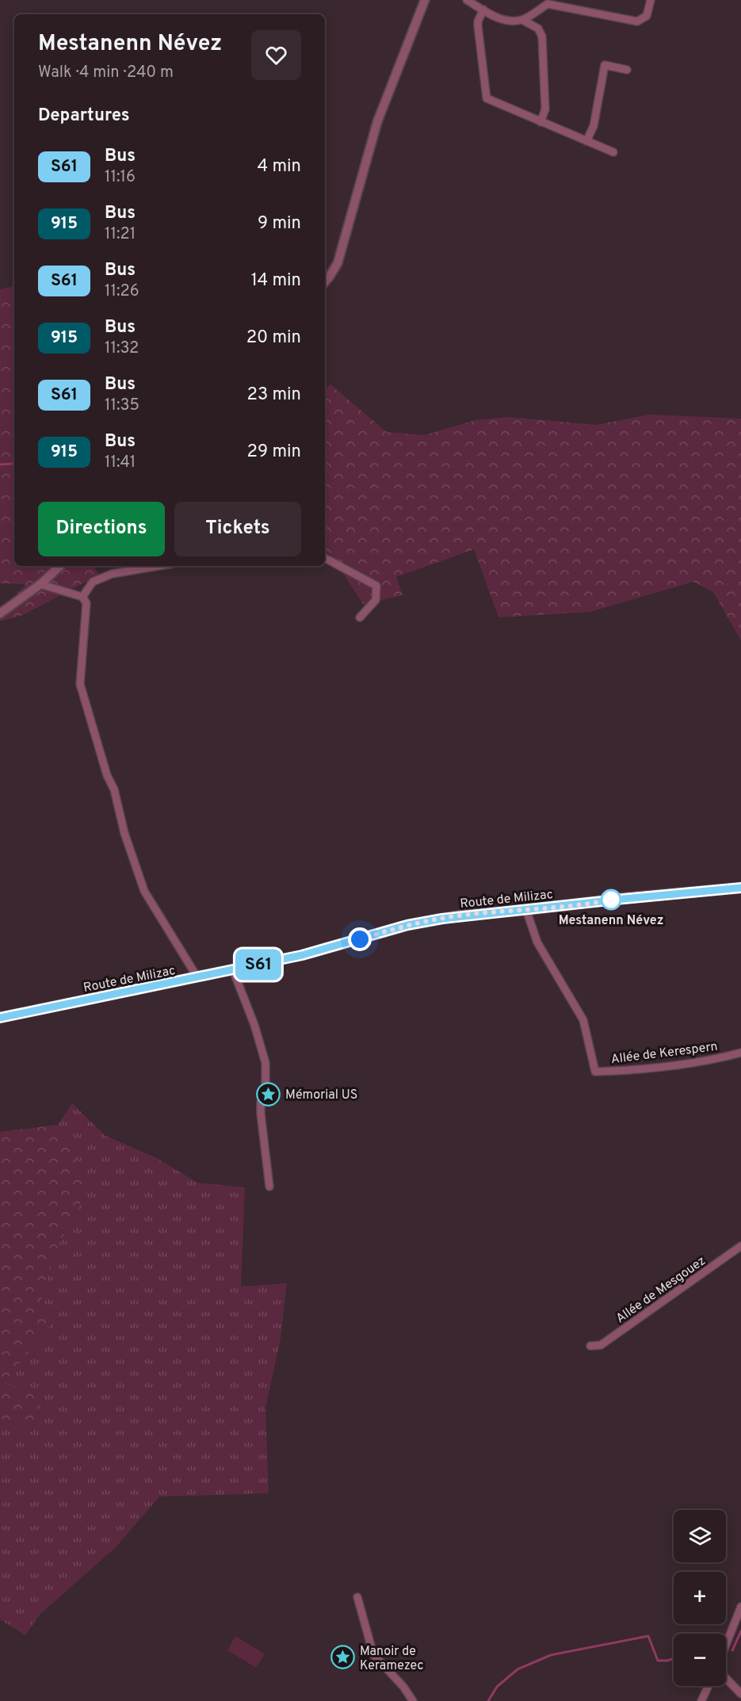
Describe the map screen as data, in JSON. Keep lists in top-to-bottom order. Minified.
{"streets":{"main road":["Route de Milizac"],"street":["Allée de Kerespern","Allée de Mesgouez"]},"crossings":[["Route de Milizac","Allée de Kerespern"]],"places":{"other":["Mestanenn Névez"],"place":["Mémorial US","Manoir de Keramezec"]},"lines":["bus line S61"],"page":{"on_map":"S61","heading":[["Mestanenn Névez","Walk · 4 min · 240 m"],"Departures"],"list":[{"mark":"S61","name":"Bus","note":"11:16","value":"4 min"},{"mark":"915","name":"Bus","note":"11:21","value":"9 min"},{"mark":"S61","name":"Bus","note":"11:26","value":"14 min"},{"mark":"915","name":"Bus","note":"11:32","value":"20 min"},{"mark":"S61","name":"Bus","note":"11:35","value":"23 min"},{"mark":"915","name":"Bus","note":"11:41","value":"29 min"}],"buttons":["Directions","Tickets"],"map_buttons":["+","−"]}}
